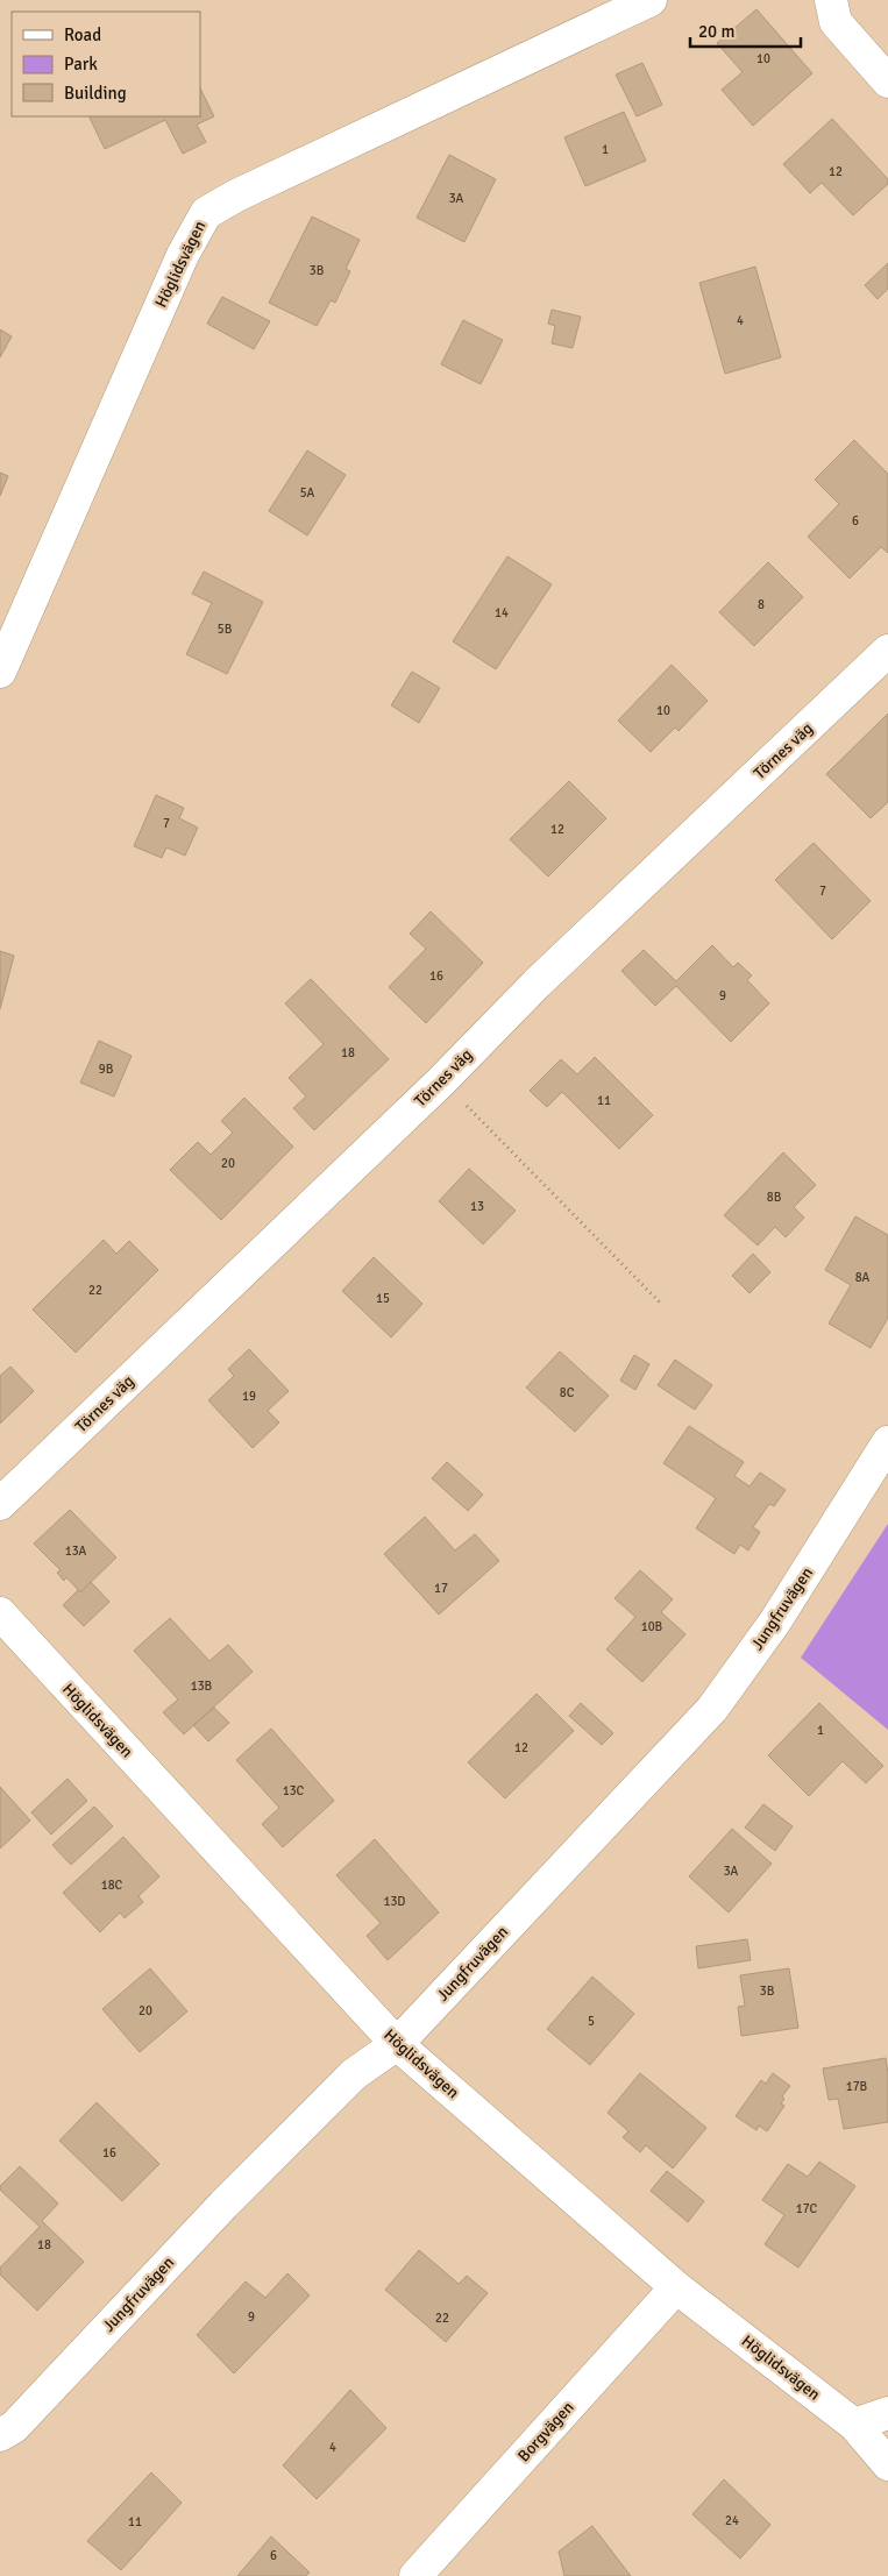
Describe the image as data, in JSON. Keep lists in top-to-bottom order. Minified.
{"streets":{"street":["Höglidsvägen","Törnes väg","Jungfruvägen","Borgvägen"]},"crossings":[["Höglidsvägen","Jungfruvägen"],["Höglidsvägen","Borgvägen"]],"house_numbers":["10","1","12","3A","3B","4","5A","6","8","14","5B","10","7","12","7","16","9","18","9B","11","20","8B","13","8A","22","15","8C","19","13A","17","10B","13B","1","12","13C","3A","18C","13D","3B","20","5","17B","16","17C","18","9","22","4","24","11","6"],"legend":["Road","Park","Building"],"scale_bar":"20 m"}
